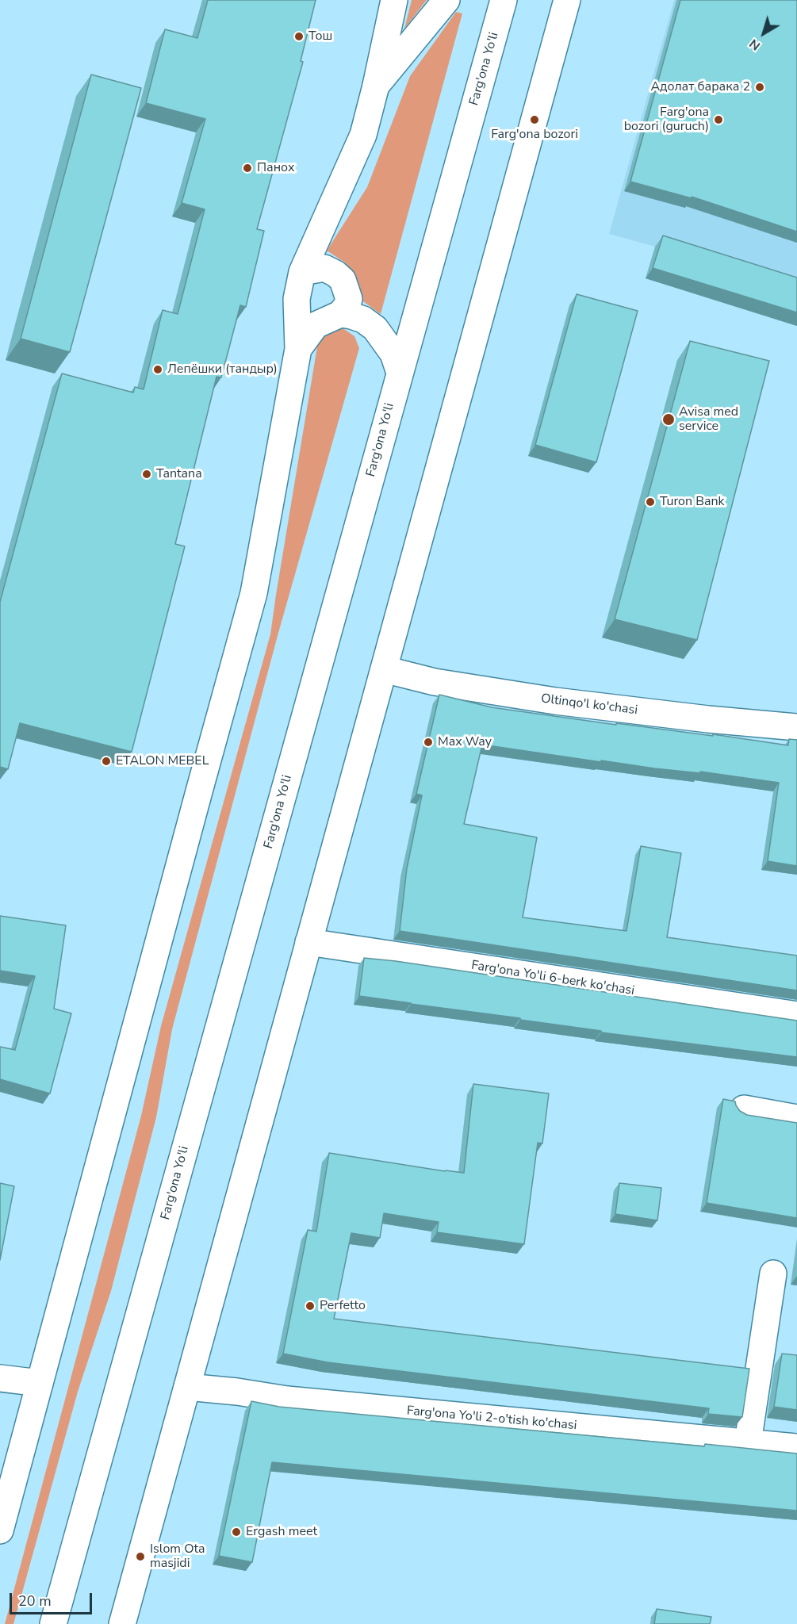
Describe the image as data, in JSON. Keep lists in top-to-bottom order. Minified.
{"streets":{"main road":["Farg'ona Yo'li","Oltinqo'l ko'chasi","Farg'ona Yo'li 6-berk ko'chasi","Farg'ona Yo'li 2-o'tish ko'chasi"]},"places":["Тош","Адолат барака 2","Farg'ona bozori","Farg'ona bozori (guruch)","Панох","Лепёшки (тандыр)","Avisa med service","Tantana","Turon Bank","Max Way","ETALON MEBEL","Perfetto","Ergash meet","Islom Ota masjidi"],"scale_bar":"20 m","north":"bottom left"}
